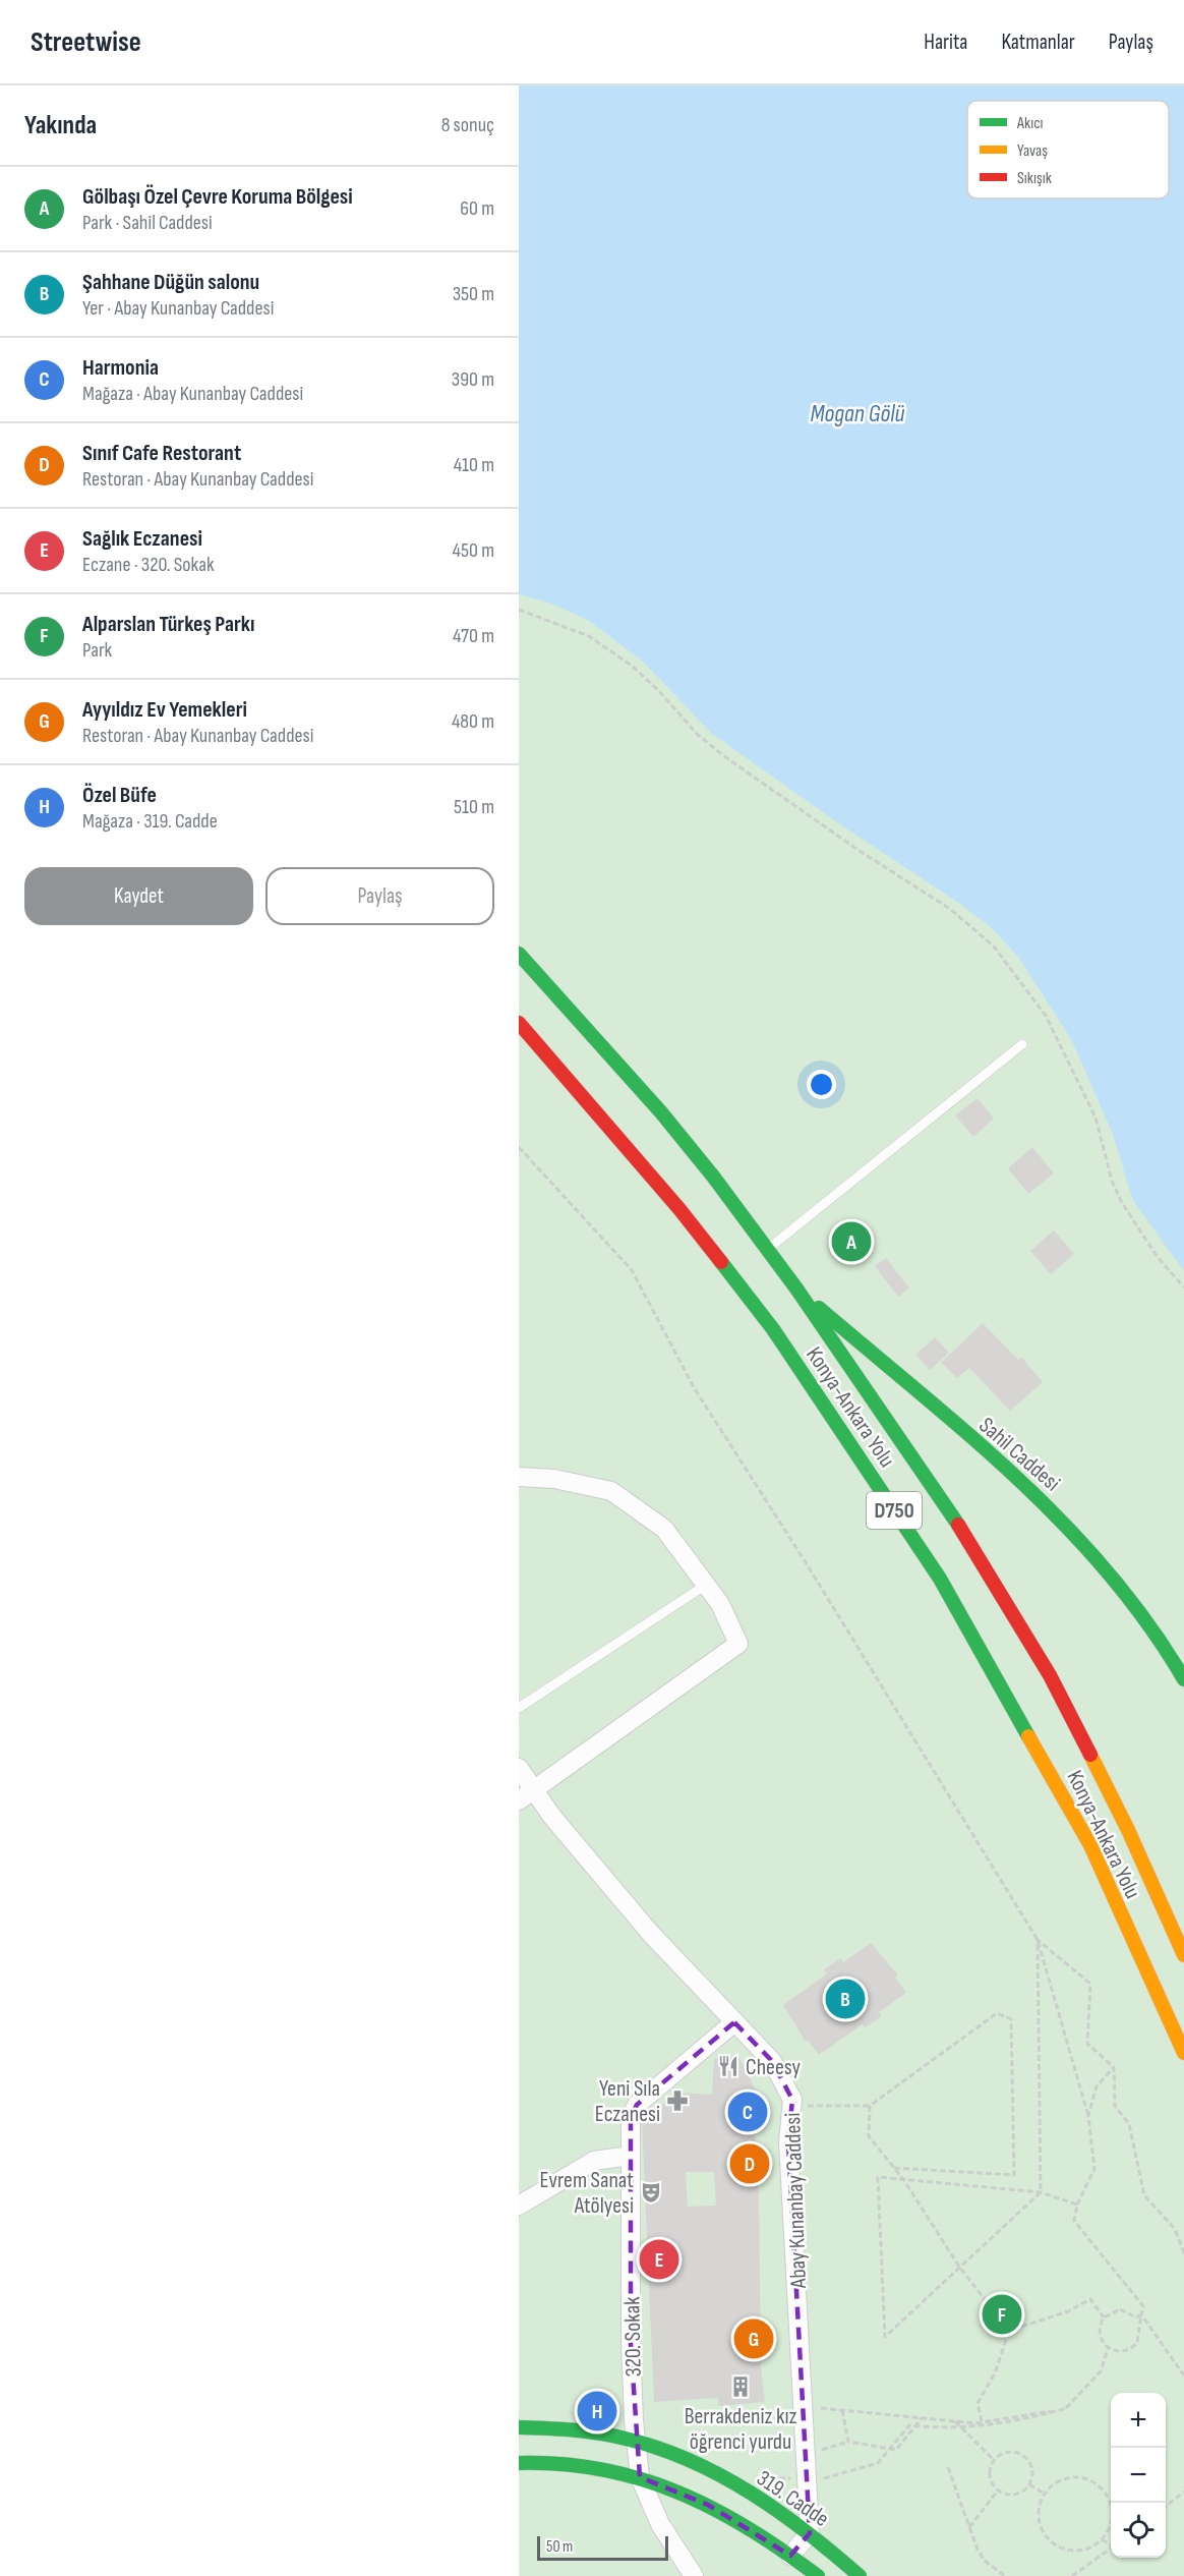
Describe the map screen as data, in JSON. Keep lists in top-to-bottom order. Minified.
{"streets":{"main road":["Konya-Ankara Yolu","Sahil Caddesi","D750","319. Cadde"],"street":["Abay Kunanbay Caddesi","320. Sokak"]},"crossings":[["Sahil Caddesi","D750"],["Abay Kunanbay Caddesi","320. Sokak"],["Abay Kunanbay Caddesi","319. Cadde"],["320. Sokak","319. Cadde"]],"water":["Mogan Gölü"],"places":{"restaurant":["Cheesy"],"pharmacy":["Yeni Sıla Eczanesi"],"theatre":["Evrem Sanat Atölyesi"],"building":["Berrakdeniz kız öğrenci yurdu"]},"legend":["Akıcı","Yavaş","Sıkışık"],"scale_bar":"50 m","page":{"header":"Streetwise","nav":["Harita","Katmanlar","Paylaş"],"heading":["Yakında","8 sonuç"],"list":[{"mark":"A","name":"Gölbaşı Özel Çevre Koruma Bölgesi","note":"Park · Sahil Caddesi","value":"60 m"},{"mark":"B","name":"Şahhane Düğün salonu","note":"Yer · Abay Kunanbay Caddesi","value":"350 m"},{"mark":"C","name":"Harmonia","note":"Mağaza · Abay Kunanbay Caddesi","value":"390 m"},{"mark":"D","name":"Sınıf Cafe Restorant","note":"Restoran · Abay Kunanbay Caddesi","value":"410 m"},{"mark":"E","name":"Sağlık Eczanesi","note":"Eczane · 320. Sokak","value":"450 m"},{"mark":"F","name":"Alparslan Türkeş Parkı","note":"Park","value":"470 m"},{"mark":"G","name":"Ayyıldız Ev Yemekleri","note":"Restoran · Abay Kunanbay Caddesi","value":"480 m"},{"mark":"H","name":"Özel Büfe","note":"Mağaza · 319. Cadde","value":"510 m"}],"buttons":["Kaydet","Paylaş"],"pins":["A","B","C","D","E","F","G","H"],"map_buttons":["+","−"],"scale":"50 m"}}
